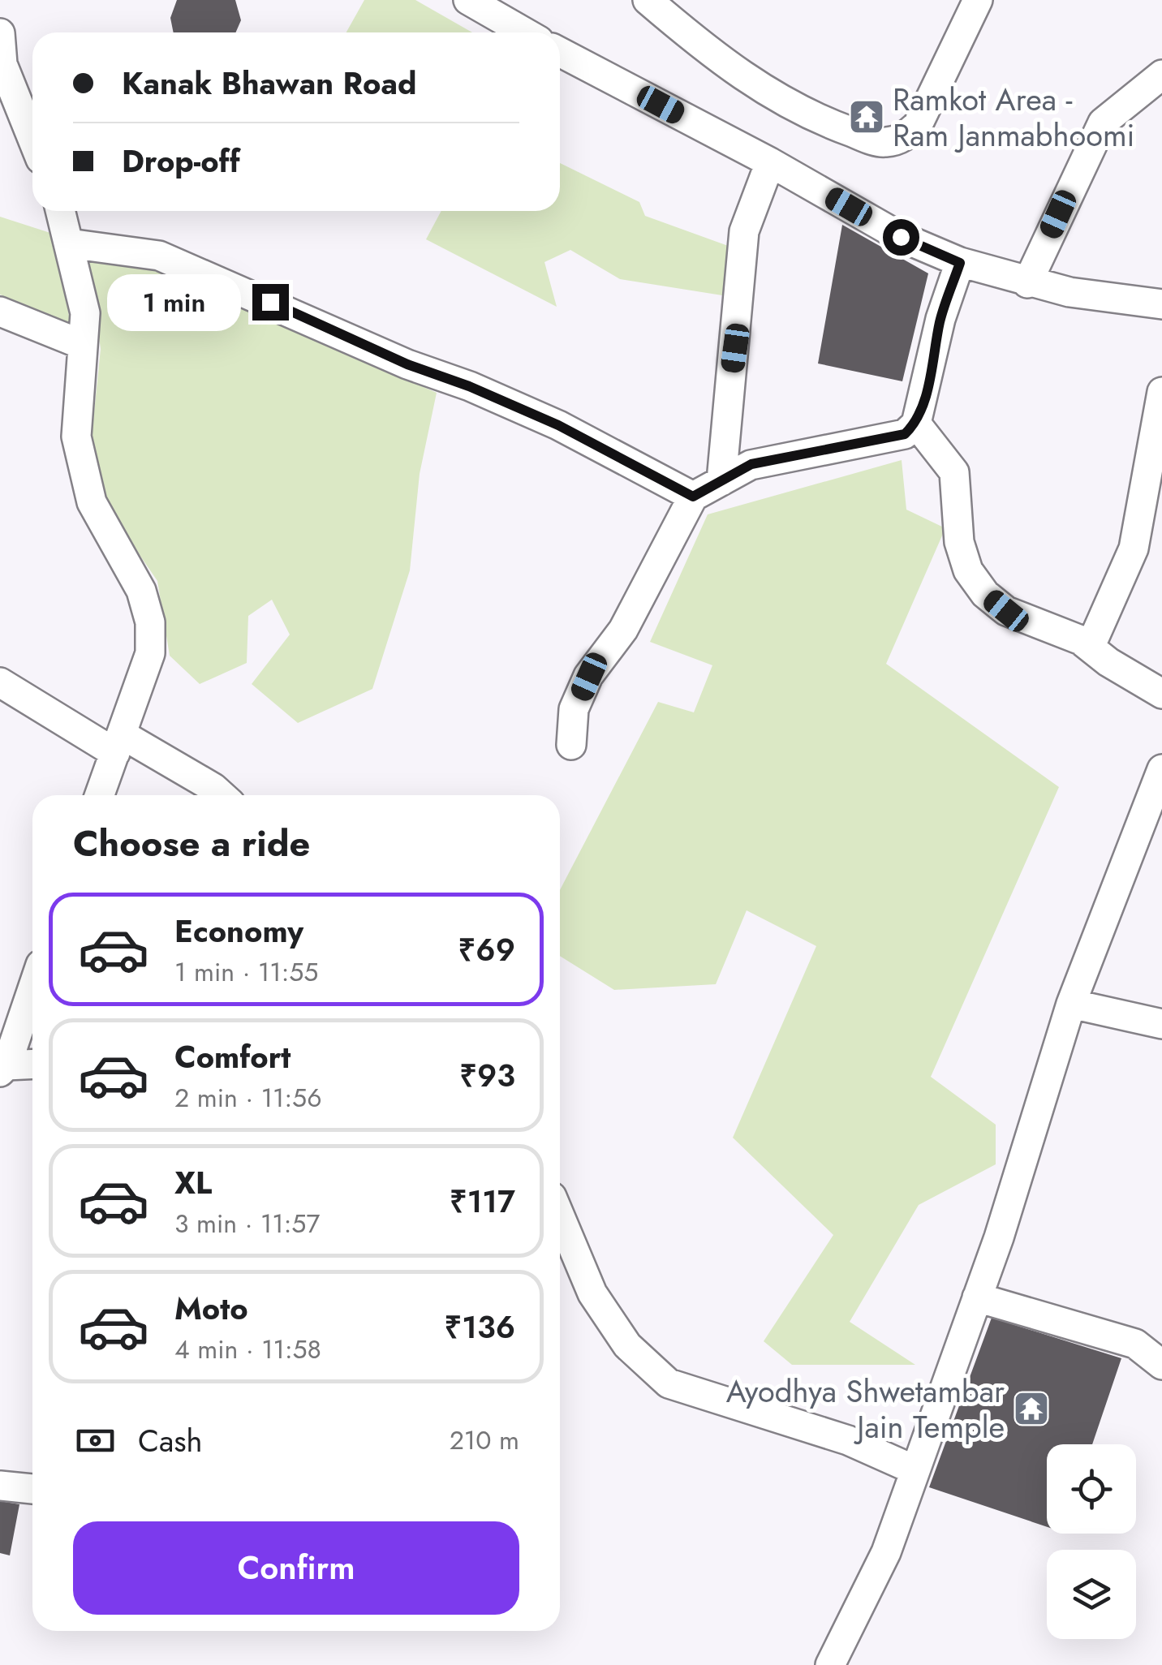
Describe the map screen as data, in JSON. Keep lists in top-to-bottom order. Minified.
{"places":{"temple":["Ramkot Area - Ram Janmabhoomi","Ayodhya Shwetambar Jain Temple"]},"page":{"banner":["Kanak Bhawan Road","Drop-off"],"bubble":"1 min","heading":"Choose a ride","list":[{"name":"Economy","note":"1 min · 11:55","value":"₹69"},{"name":"Comfort","note":"2 min · 11:56","value":"₹93"},{"name":"XL","note":"3 min · 11:57","value":"₹117"},{"name":"Moto","note":"4 min · 11:58","value":"₹136"}],"pay":["Cash","210 m"],"buttons":"Confirm"}}
